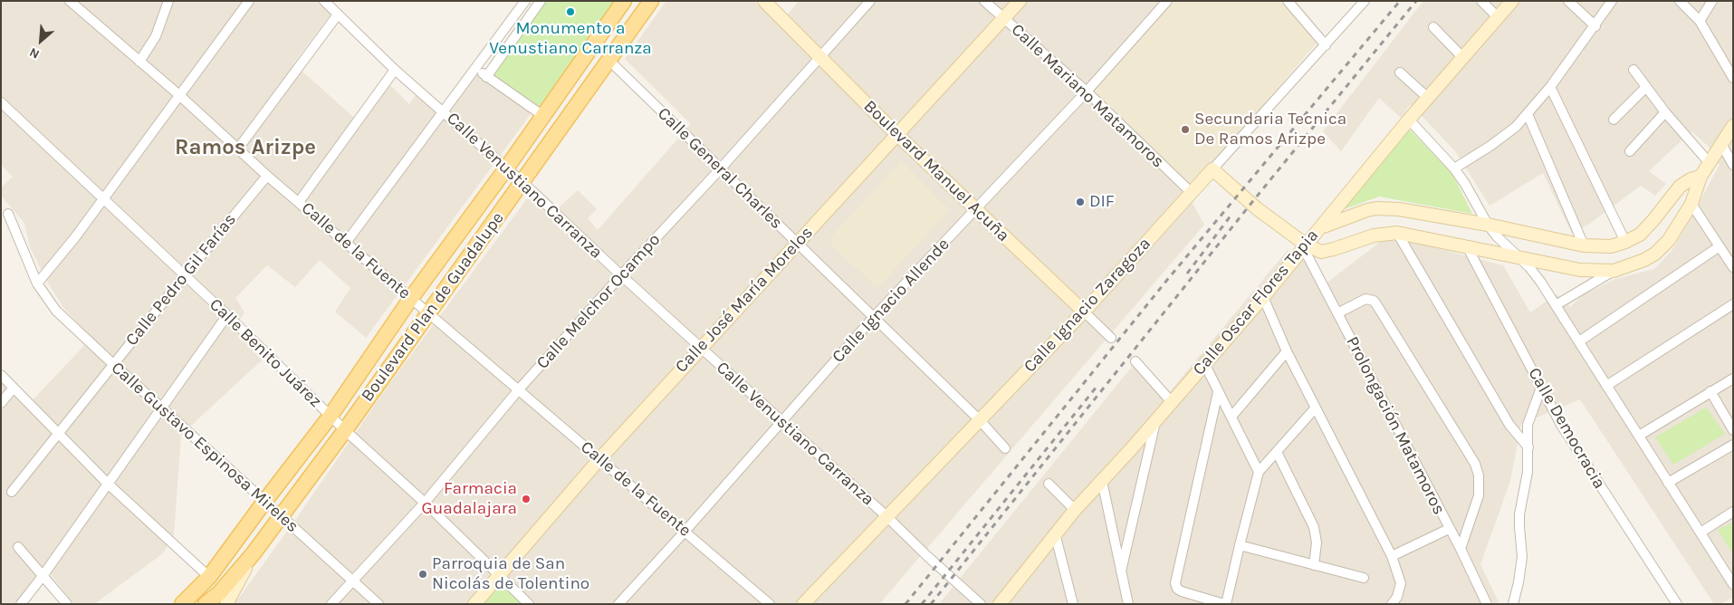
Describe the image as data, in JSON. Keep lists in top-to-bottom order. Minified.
{"streets":{"main road":["Boulevard Plan de Guadalupe"],"street":["Calle Mariano Matamoros","Calle General Charles","Boulevard Manuel Acuña","Calle Venustiano Carranza","Calle de la Fuente","Calle Pedro Gil Farías","Calle José María Morelos","Calle Ignacio Allende","Calle Melchor Ocampo","Calle Oscar Flores Tapia","Calle Ignacio Zaragoza","Calle Benito Juárez","Prolongación Matamoros","Calle Democracia","Calle Gustavo Espinosa Mireles"]},"crossings":[["Calle Mariano Matamoros","Calle José María Morelos"],["Calle Mariano Matamoros","Calle Ignacio Allende"],["Calle Mariano Matamoros","Calle Ignacio Zaragoza"],["Calle General Charles","Calle José María Morelos"],["Calle General Charles","Calle Ignacio Allende"],["Calle General Charles","Calle Melchor Ocampo"],["Calle General Charles","Calle Ignacio Zaragoza"],["Calle General Charles","Boulevard Plan de Guadalupe"],["Boulevard Manuel Acuña","Calle José María Morelos"],["Boulevard Manuel Acuña","Calle Ignacio Allende"],["Boulevard Manuel Acuña","Calle Melchor Ocampo"],["Boulevard Manuel Acuña","Calle Ignacio Zaragoza"],["Calle Venustiano Carranza","Calle José María Morelos"],["Calle Venustiano Carranza","Calle Ignacio Allende"],["Calle Venustiano Carranza","Calle Melchor Ocampo"],["Calle Venustiano Carranza","Calle Ignacio Zaragoza"],["Calle Venustiano Carranza","Boulevard Plan de Guadalupe"],["Calle de la Fuente","Calle Pedro Gil Farías"],["Calle de la Fuente","Calle José María Morelos"],["Calle de la Fuente","Calle Ignacio Allende"],["Calle de la Fuente","Calle Melchor Ocampo"],["Calle de la Fuente","Boulevard Plan de Guadalupe"],["Calle Pedro Gil Farías","Calle Benito Juárez"],["Calle Pedro Gil Farías","Calle Gustavo Espinosa Mireles"],["Calle José María Morelos","Calle Benito Juárez"],["Calle Melchor Ocampo","Calle Benito Juárez"],["Calle Melchor Ocampo","Calle Gustavo Espinosa Mireles"],["Calle Oscar Flores Tapia","Prolongación Matamoros"],["Boulevard Plan de Guadalupe","Calle Benito Juárez"],["Boulevard Plan de Guadalupe","Calle Gustavo Espinosa Mireles"]],"districts":["Ramos Arizpe"],"places":["Monumento a Venustiano Carranza","Secundaria Tecnica De Ramos Arizpe","DIF","Farmacia Guadalajara","Parroquia de San Nicolás de Tolentino"],"north":"bottom left"}
